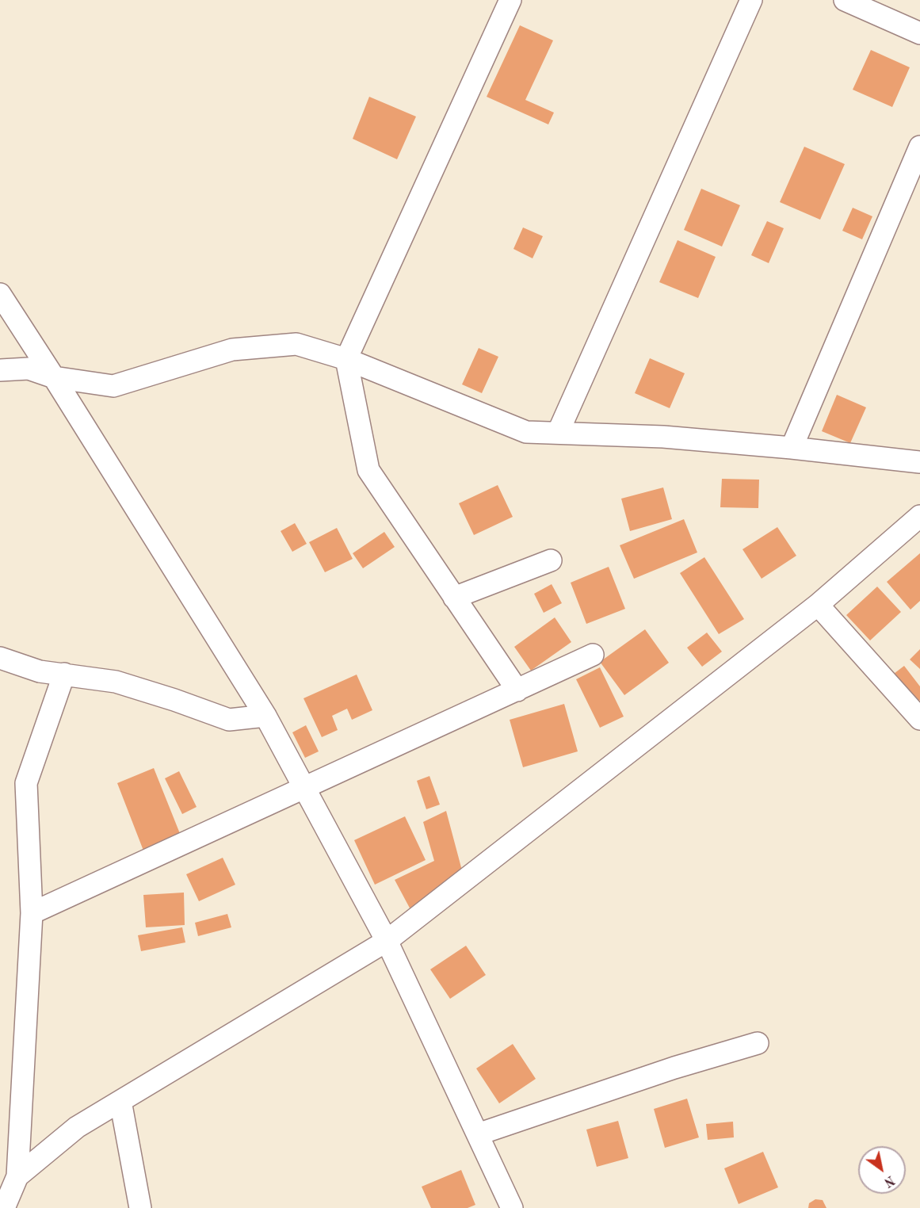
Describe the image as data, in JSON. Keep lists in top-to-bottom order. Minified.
{"north":"bottom right"}
